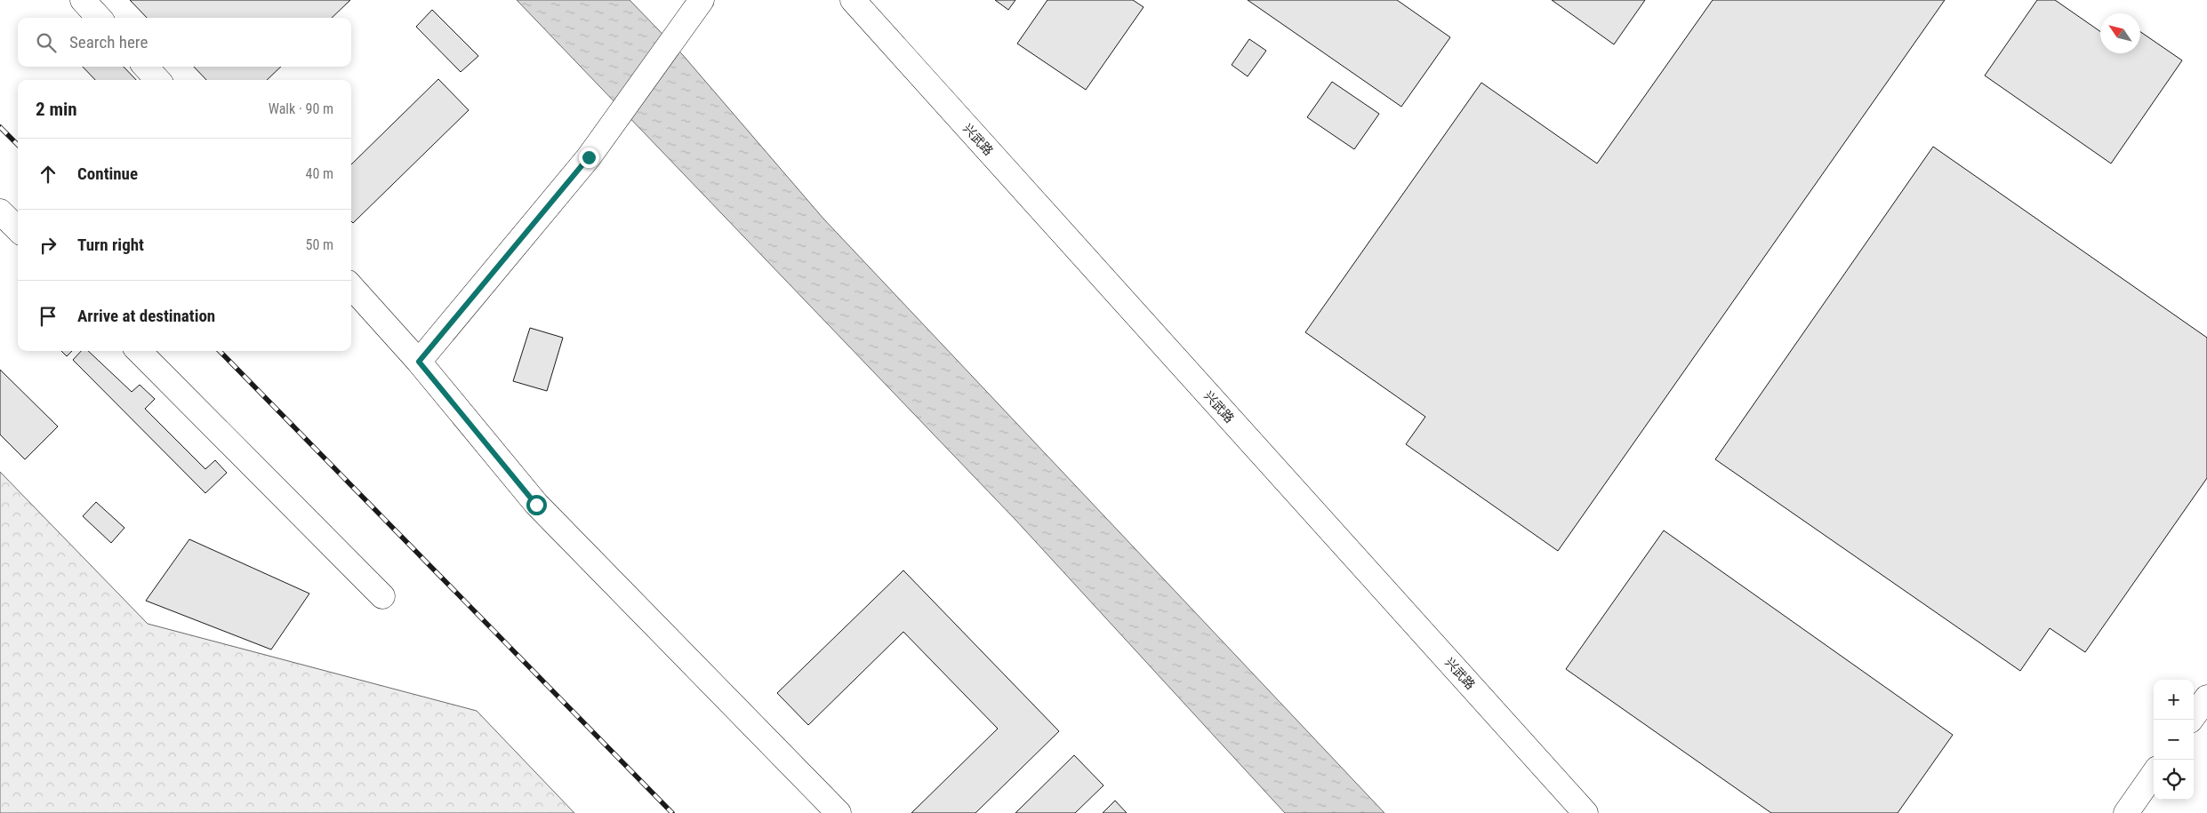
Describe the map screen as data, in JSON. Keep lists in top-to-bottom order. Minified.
{"streets":{"street":["兴武路"]},"north":"top left","page":{"search":"Search here","heading":["2 min","Walk · 90 m"],"list":[["Continue","40 m"],["Turn right","50 m"],"Arrive at destination"],"map_buttons":["+","−"]}}
